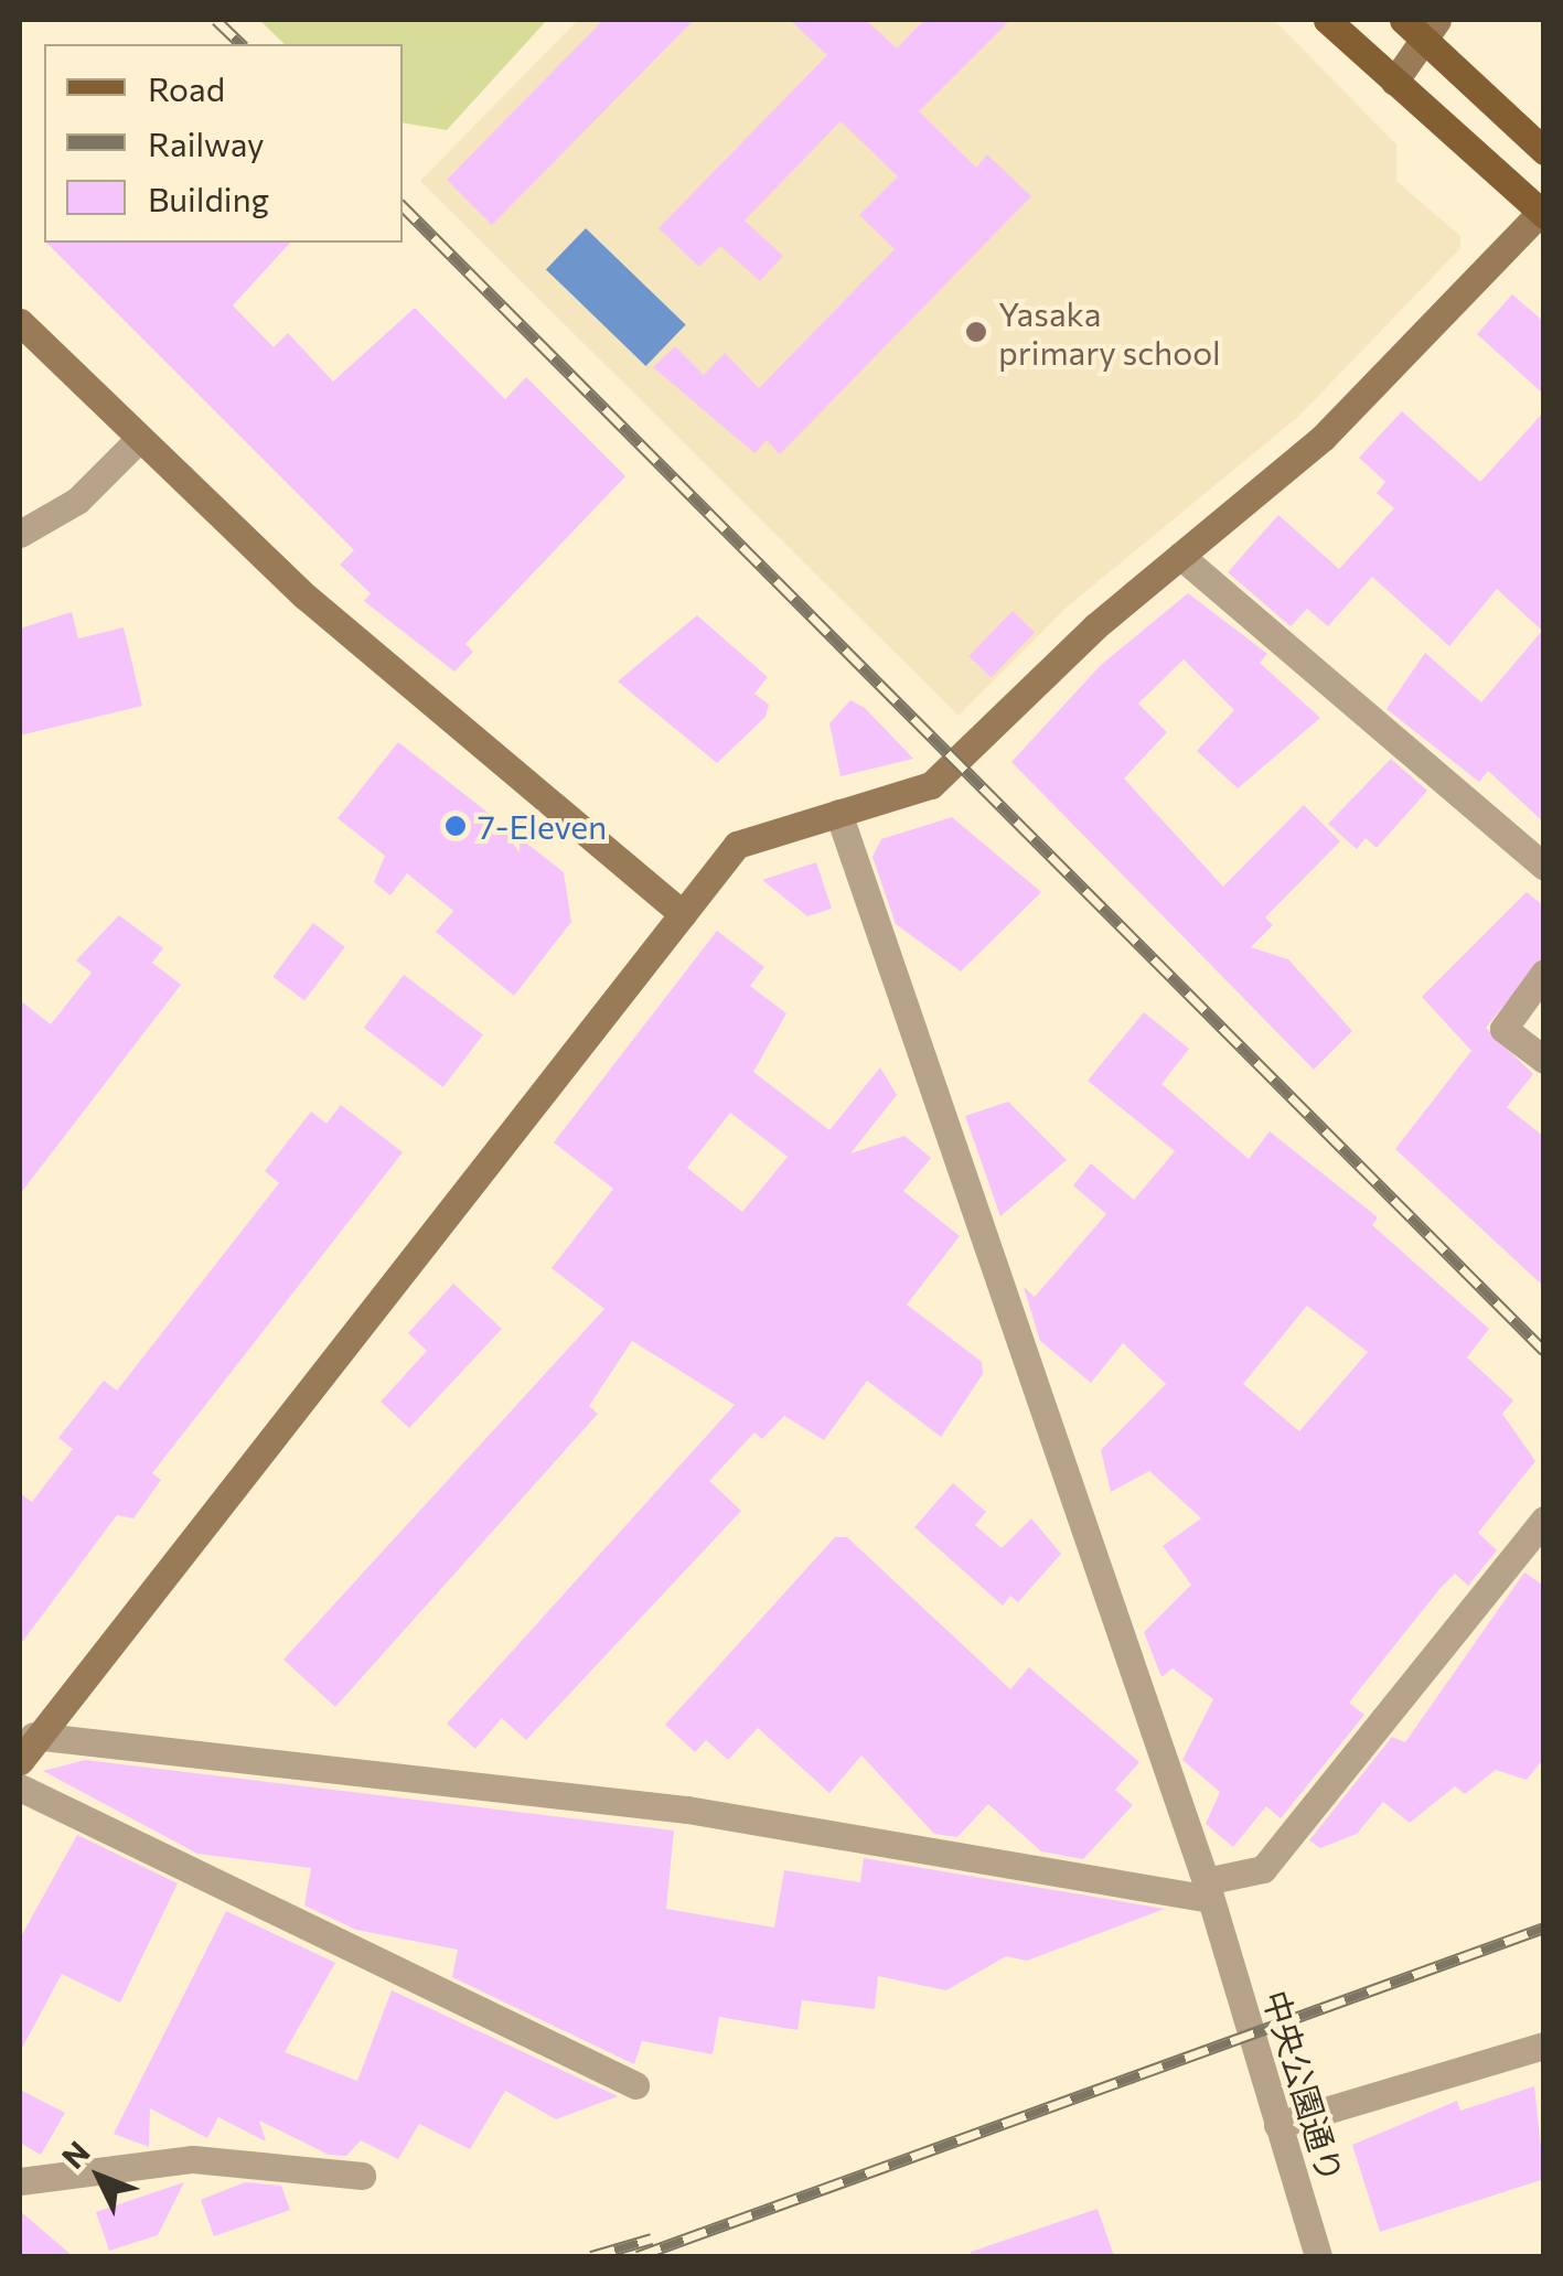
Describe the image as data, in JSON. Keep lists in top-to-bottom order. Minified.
{"streets":{"street":["中央公園通り"]},"places":["Yasaka primary school","7-Eleven"],"legend":["Road","Railway","Building"],"north":"top left"}
